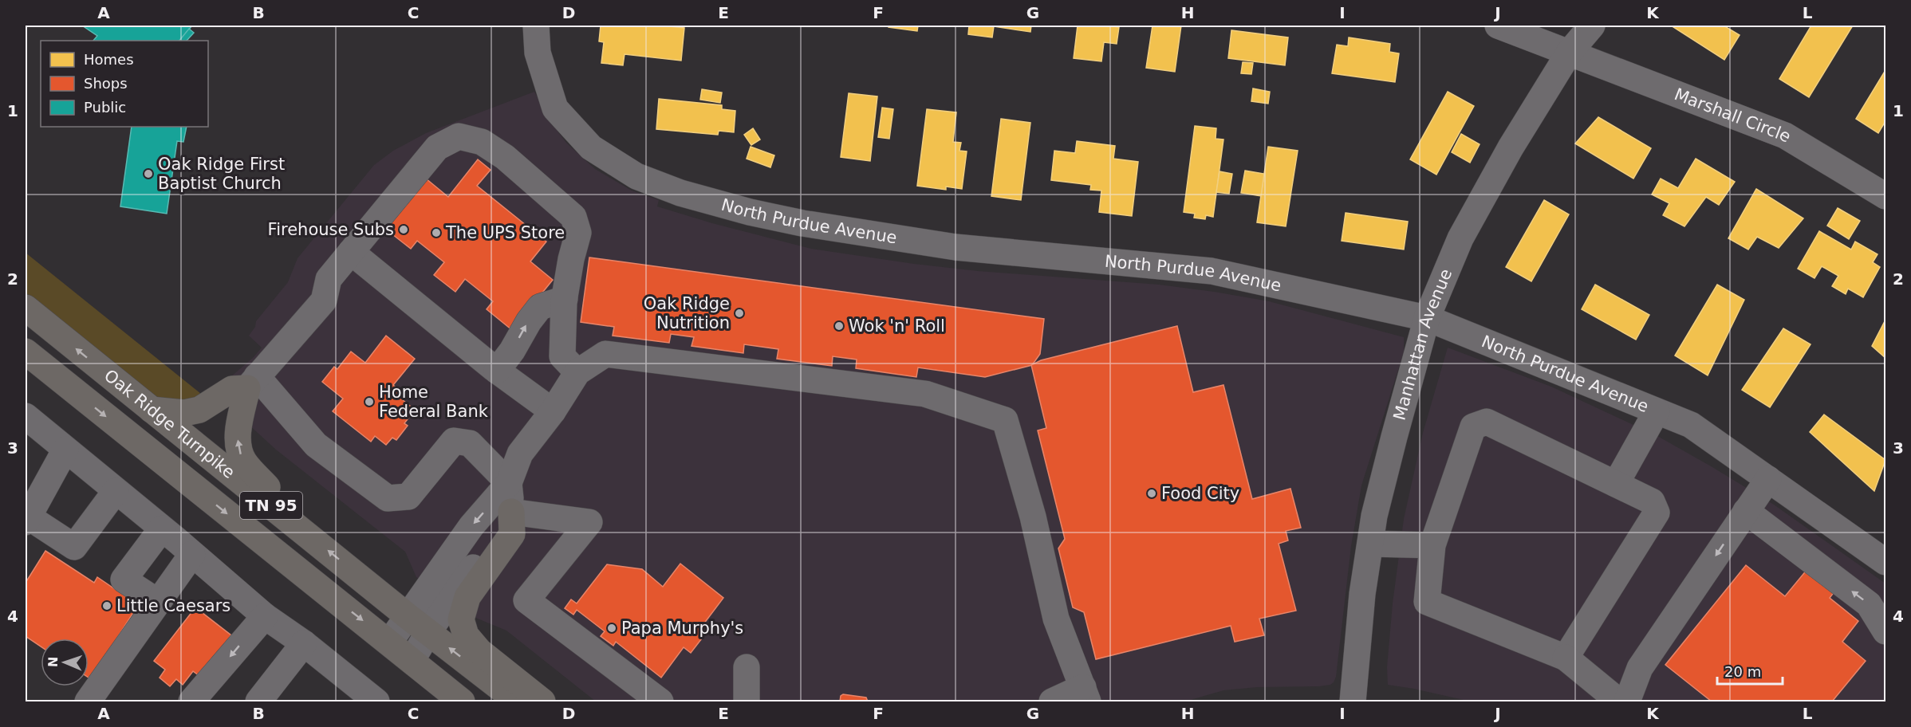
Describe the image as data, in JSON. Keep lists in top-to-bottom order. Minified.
{"streets":{"highway":["Oak Ridge Turnpike","TN 95"],"street":["Marshall Circle","North Purdue Avenue","Manhattan Avenue"]},"crossings":[["Marshall Circle","Manhattan Avenue"],["North Purdue Avenue","Manhattan Avenue"]],"places":["Oak Ridge First Baptist Church","Firehouse Subs","The UPS Store","Oak Ridge Nutrition","Wok 'n' Roll","Home Federal Bank","Food City","Little Caesars","Papa Murphy's"],"legend":["Homes","Shops","Public"],"scale_bar":"20 m","north":"left","grid":{"columns":["A","B","C","D","E","F","G","H","I","J","K","L"],"rows":["1","2","3","4"]}}
